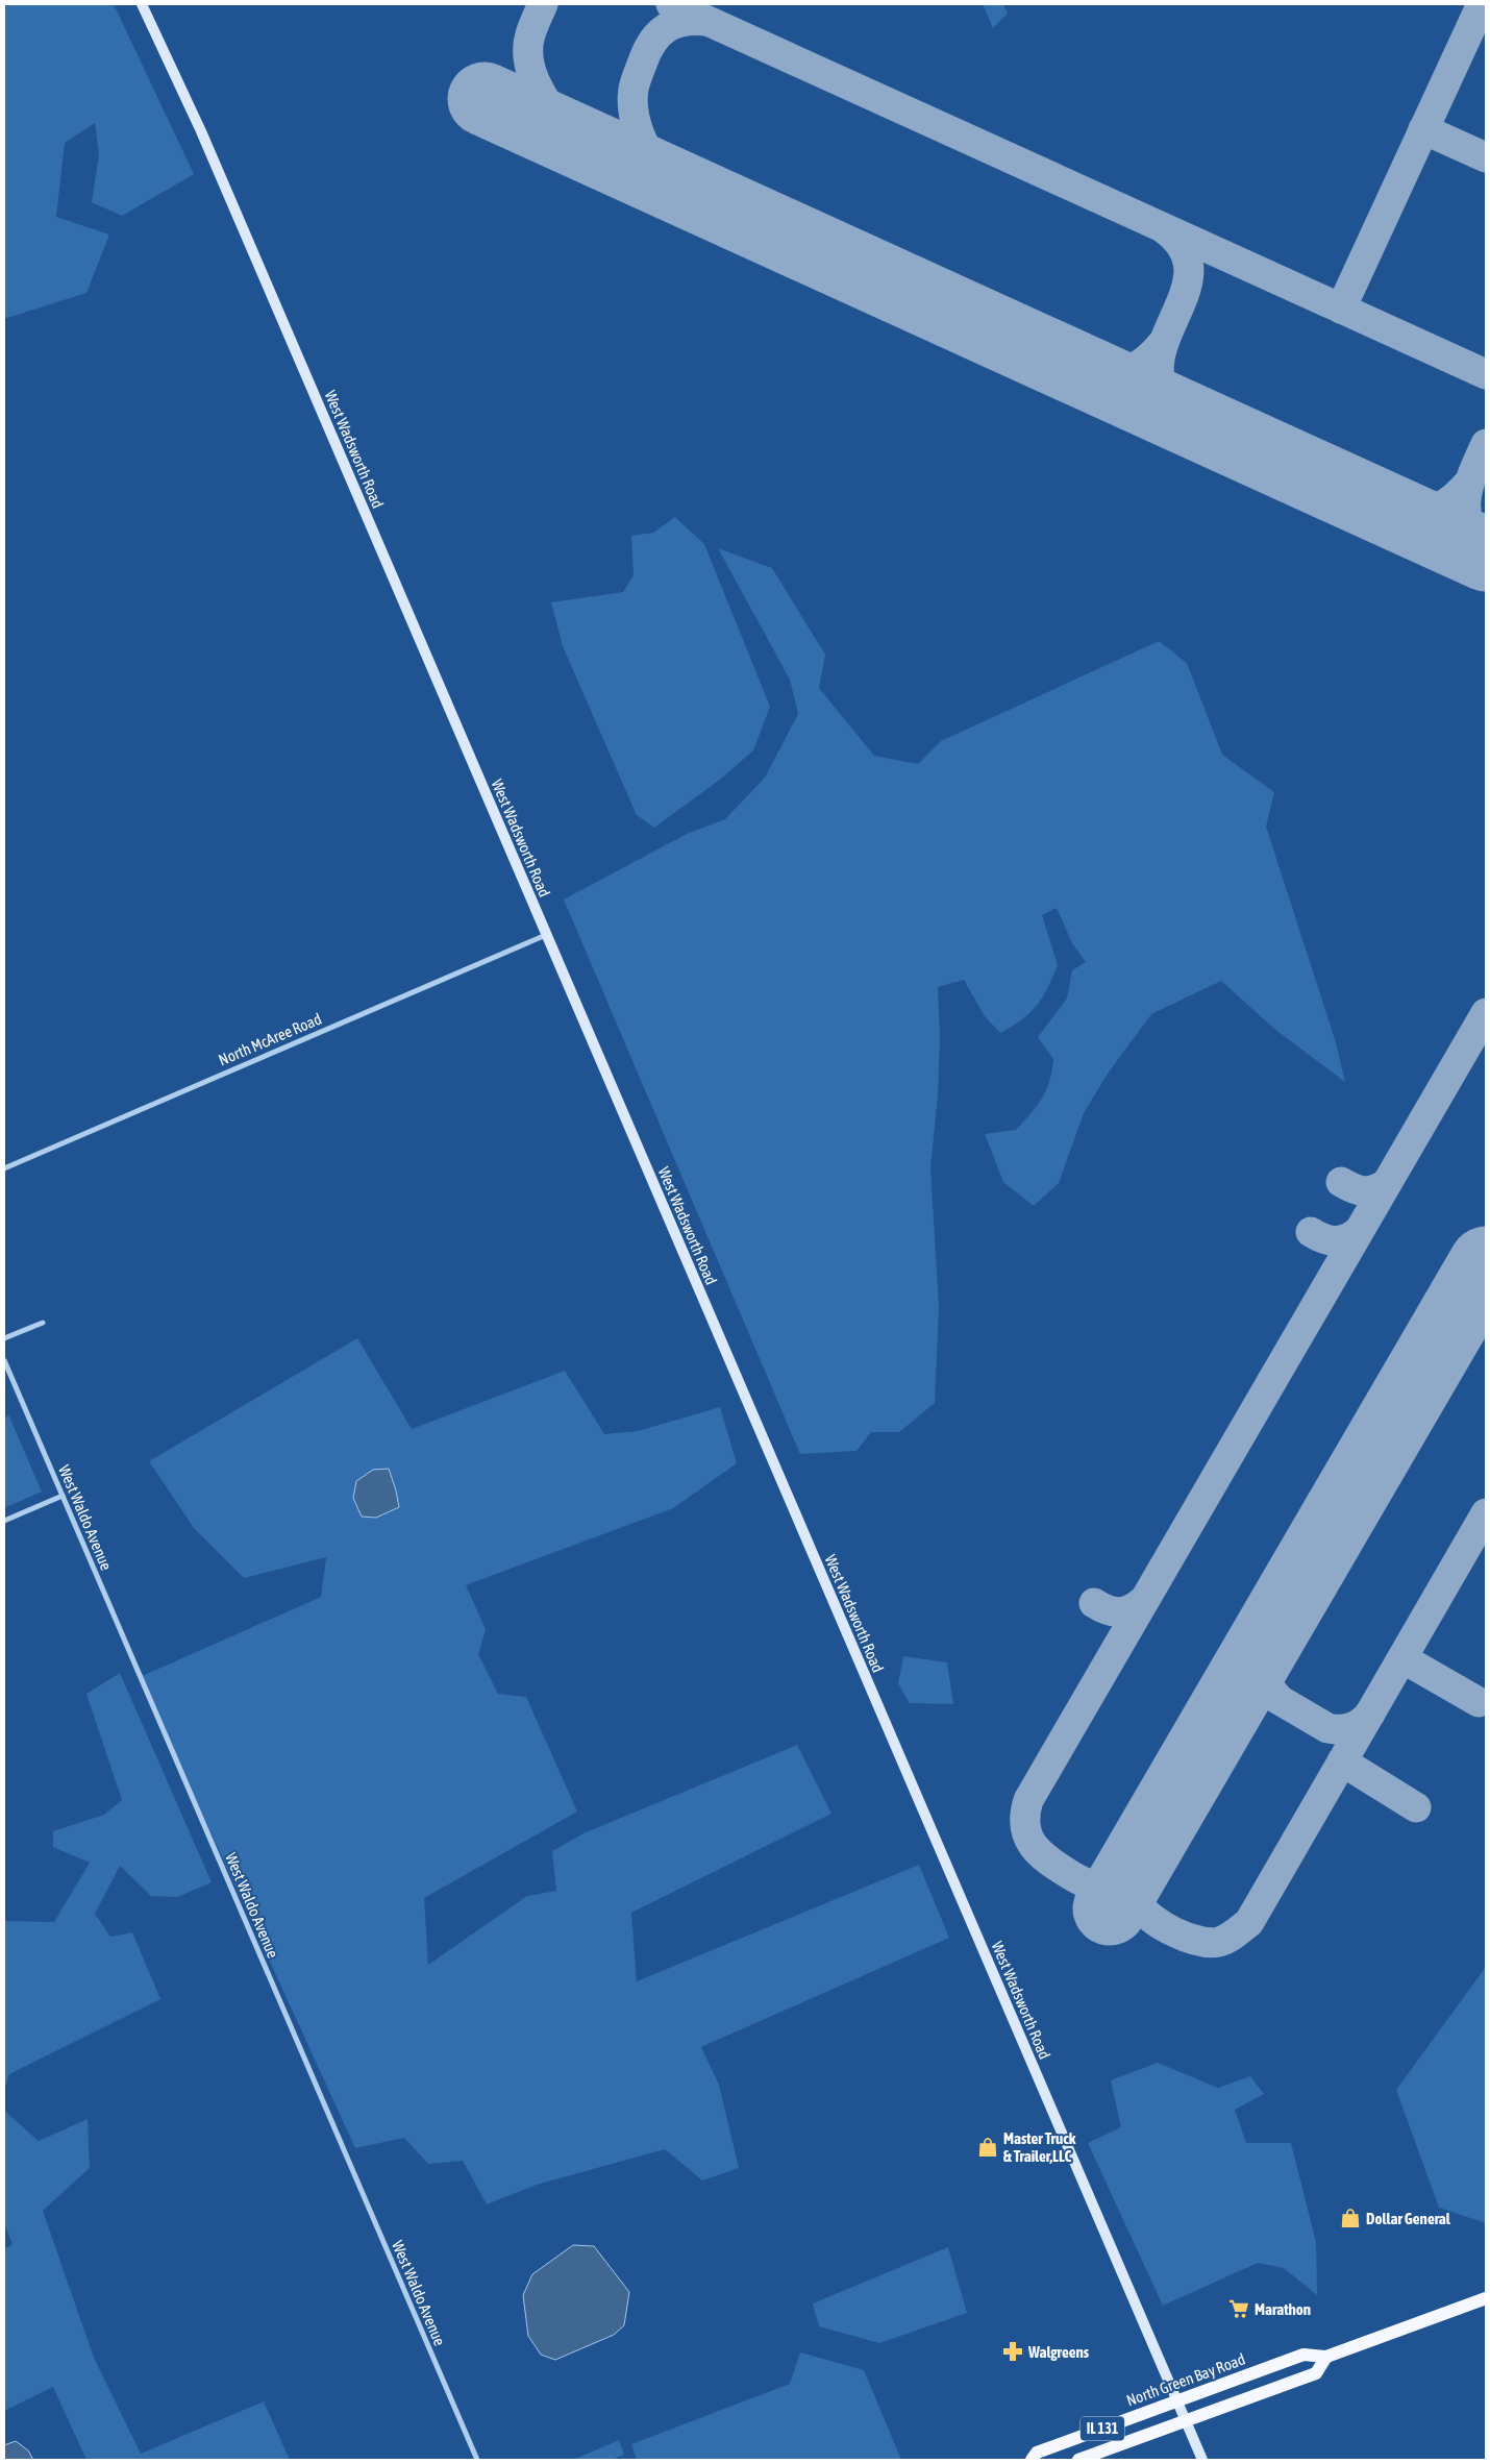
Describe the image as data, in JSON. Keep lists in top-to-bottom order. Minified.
{"streets":{"main road":["West Wadsworth Road","North Green Bay Road","IL 131"],"street":["North McAree Road","West Waldo Avenue"]},"crossings":[["West Wadsworth Road","North McAree Road"],["West Wadsworth Road","North Green Bay Road"]],"places":{"shop":["Master Truck & Trailer,LLC","Dollar General"],"supermarket":["Marathon"],"pharmacy":["Walgreens"]}}
